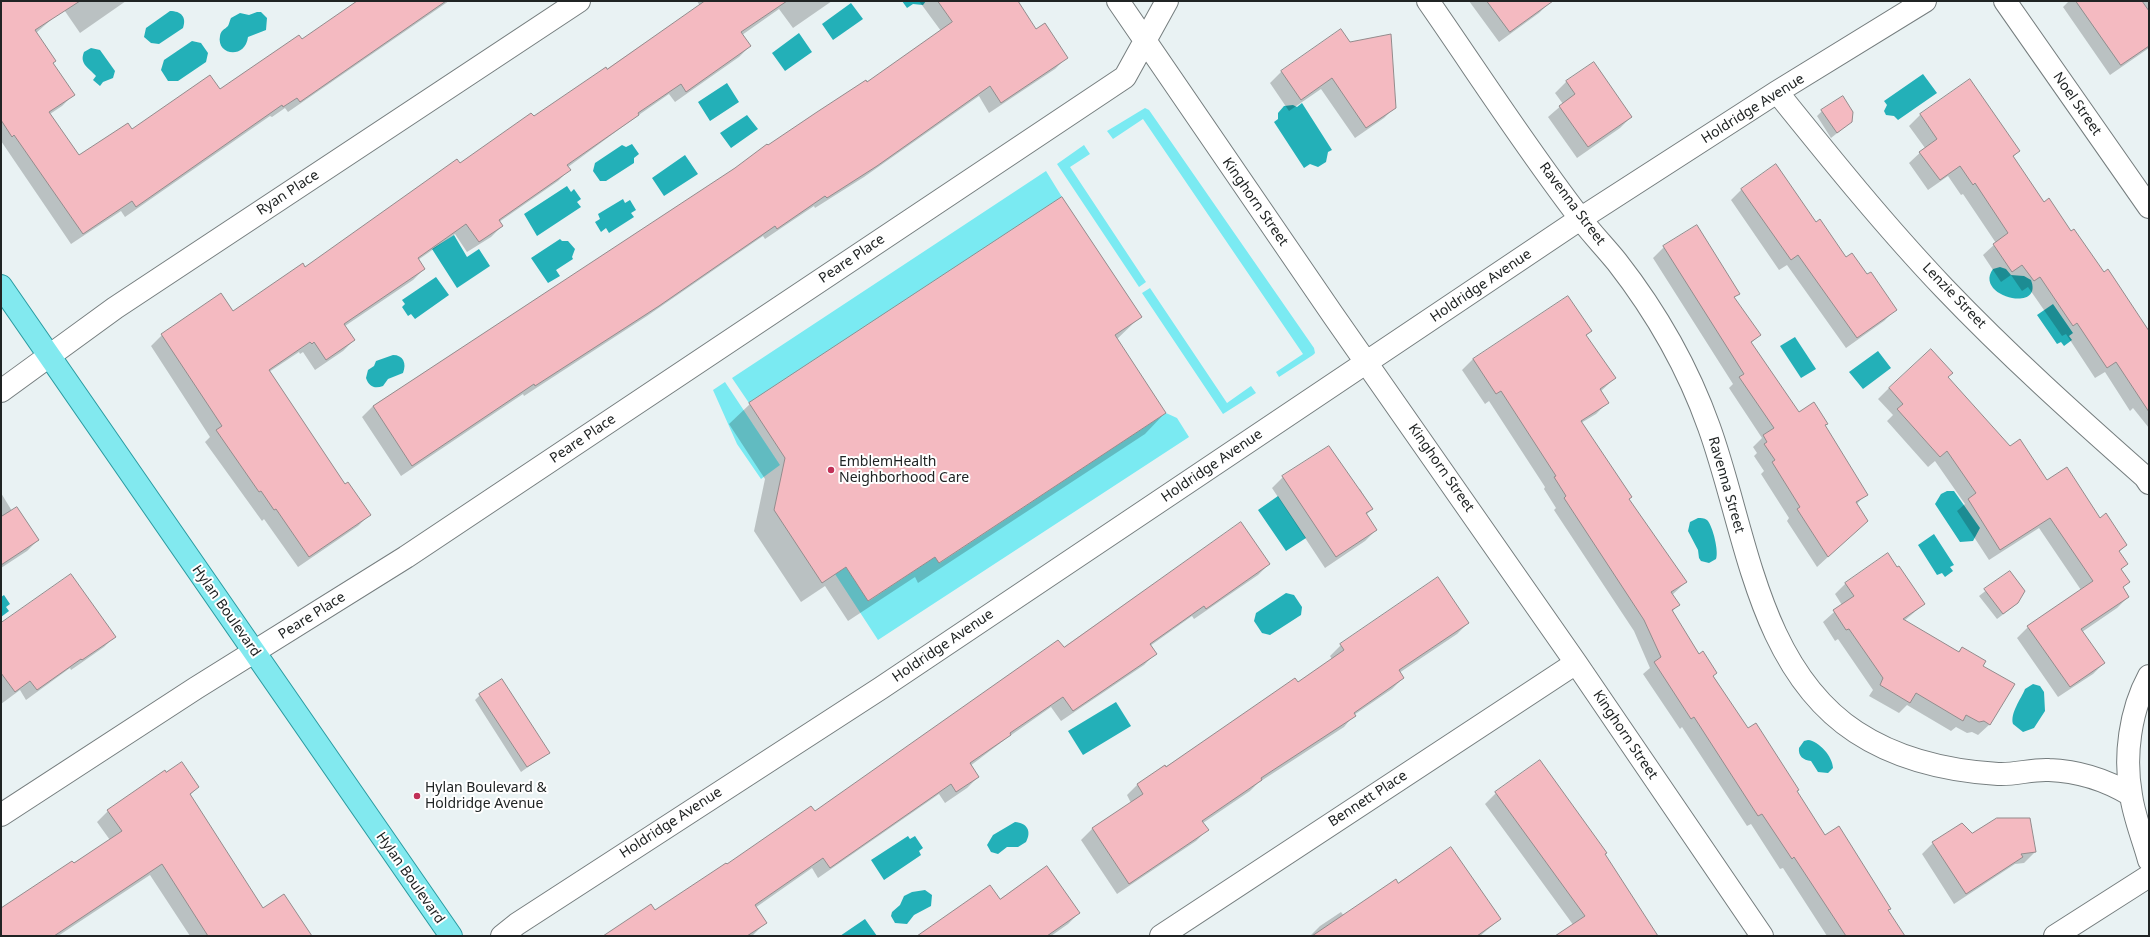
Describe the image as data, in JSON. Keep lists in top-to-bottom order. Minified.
{"streets":{"main road":["Hylan Boulevard"],"street":["Noel Street","Holdridge Avenue","Ryan Place","Kinghorn Street","Ravenna Street","Peare Place","Lenzie Street","Bennett Place"]},"crossings":[["Holdridge Avenue","Kinghorn Street"],["Holdridge Avenue","Ravenna Street"],["Holdridge Avenue","Lenzie Street"],["Ryan Place","Hylan Boulevard"],["Kinghorn Street","Peare Place"],["Kinghorn Street","Bennett Place"],["Peare Place","Hylan Boulevard"]],"places":["EmblemHealth Neighborhood Care","Hylan Boulevard & Holdridge Avenue"]}
